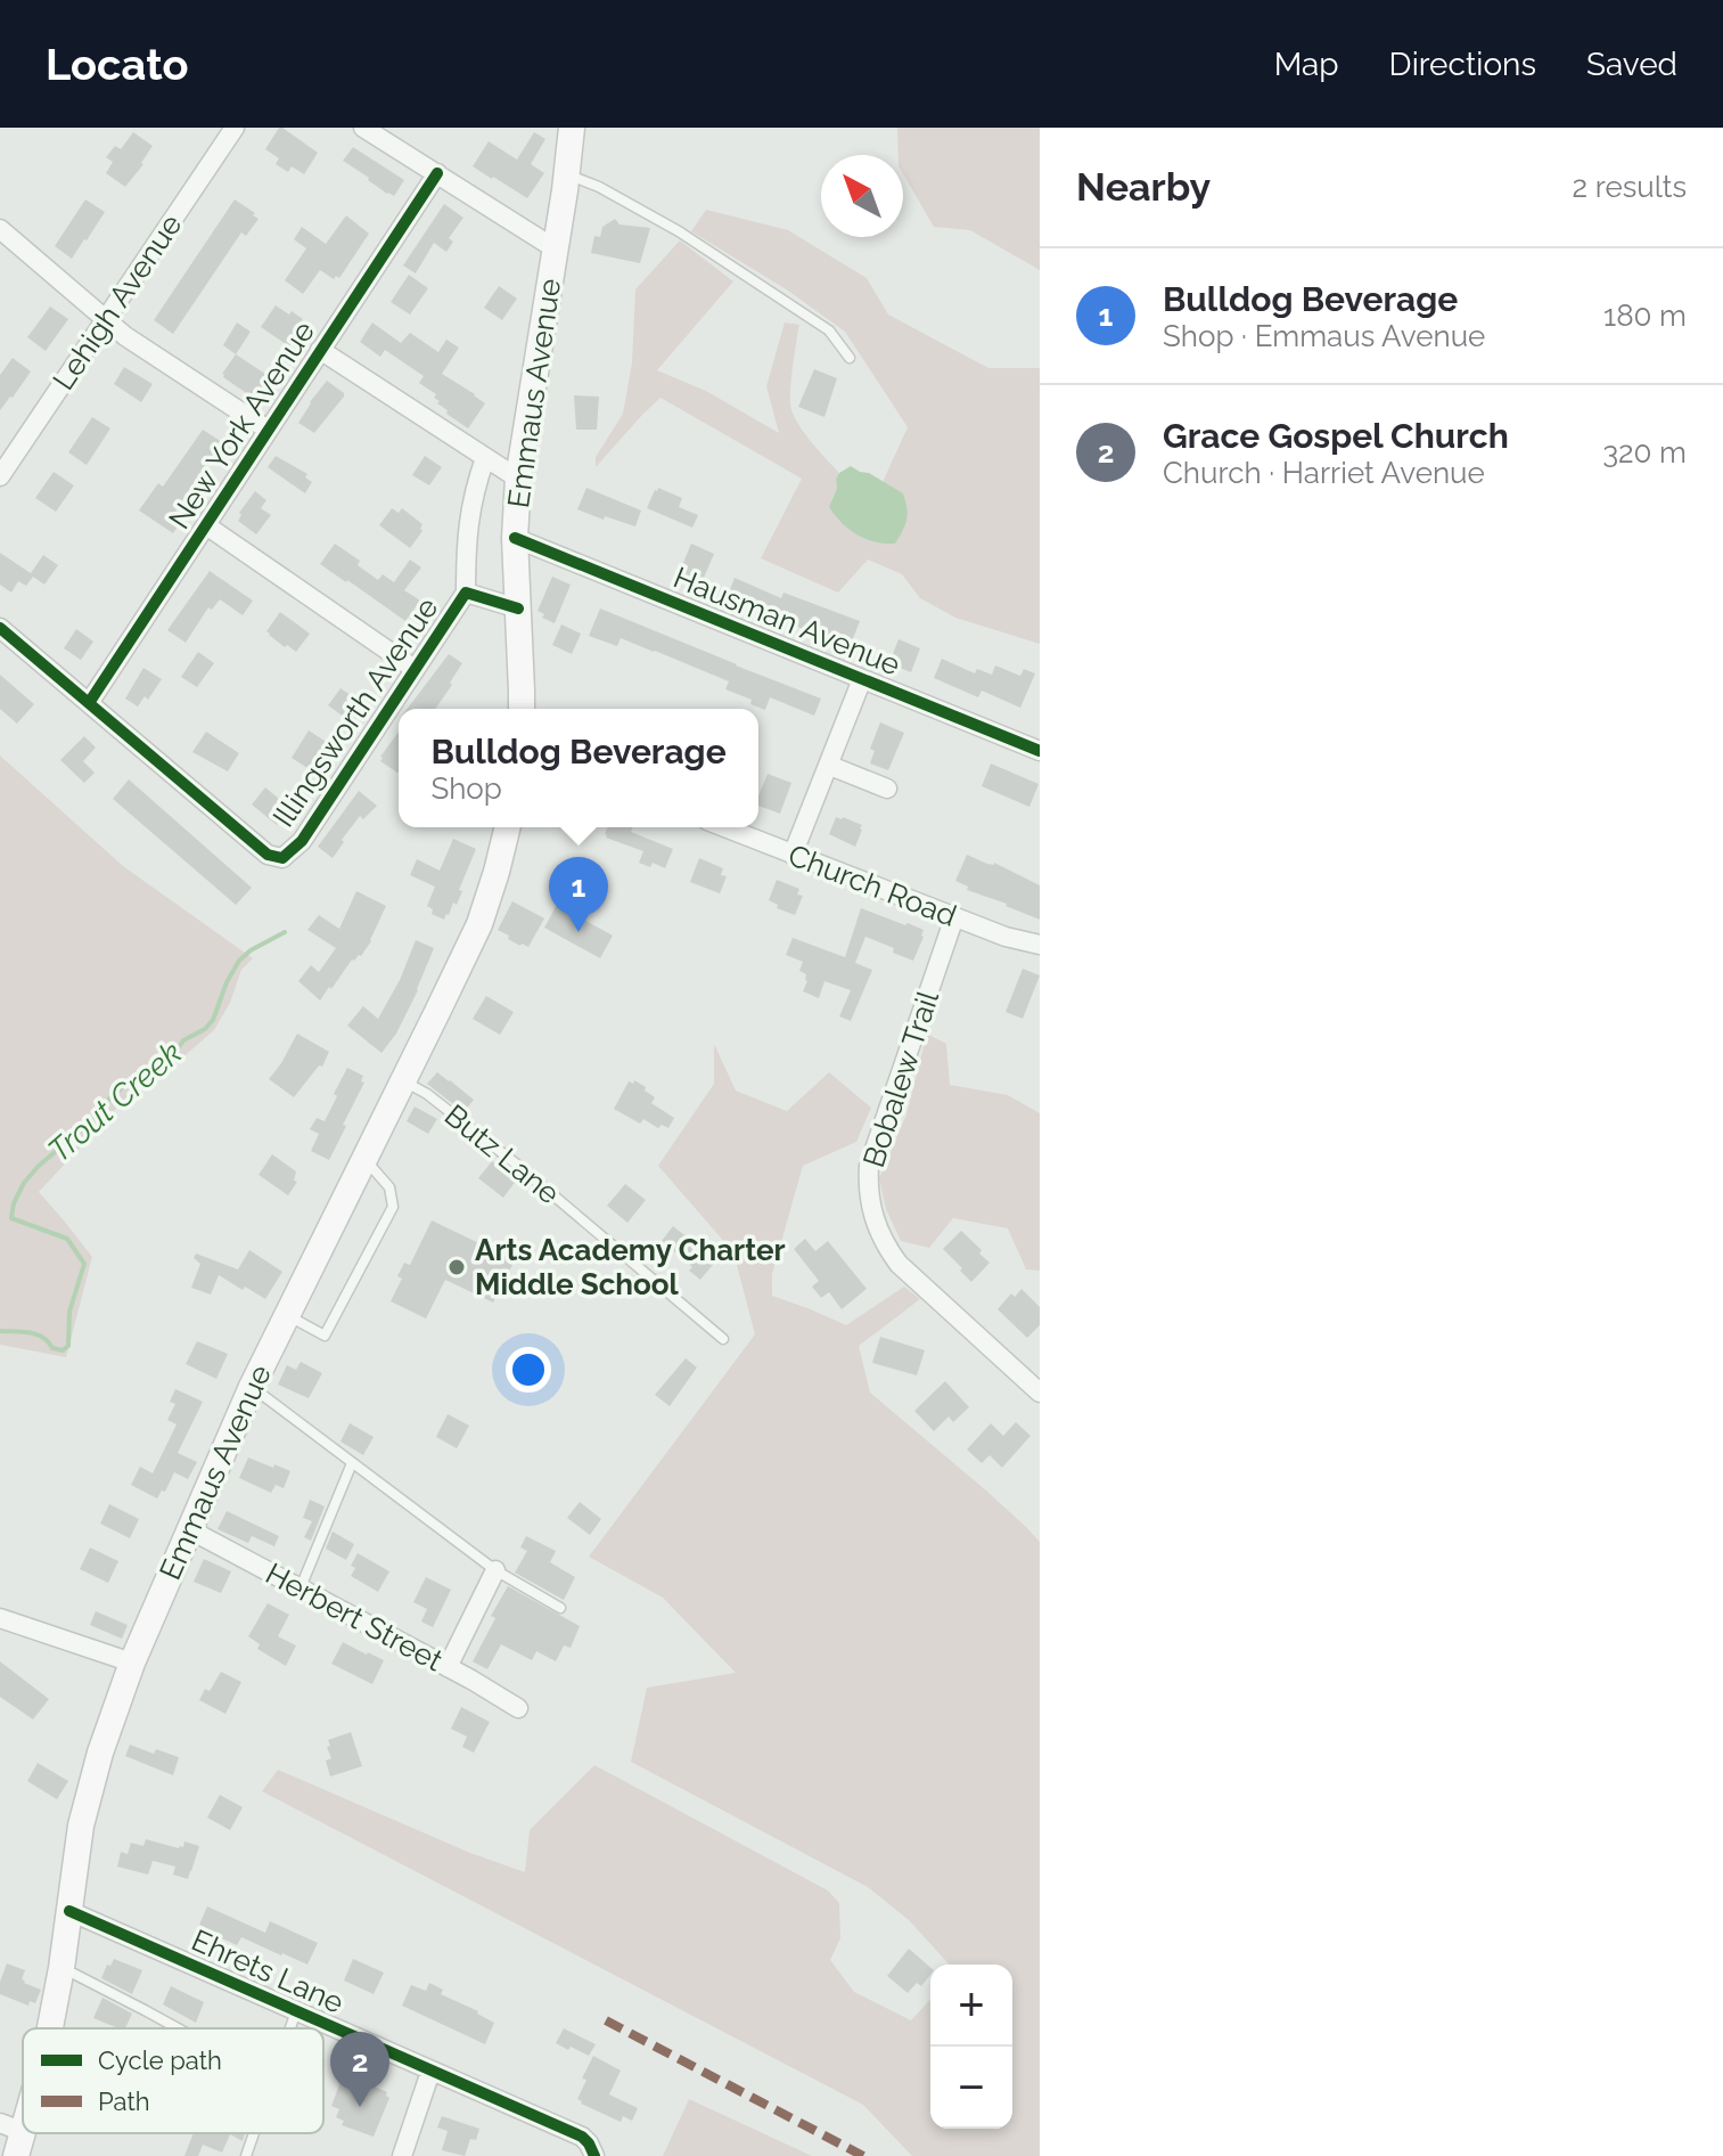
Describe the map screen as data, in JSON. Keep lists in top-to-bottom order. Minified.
{"streets":{"main road":["Emmaus Avenue"],"street":["Lehigh Avenue","New York Avenue","Hausman Avenue","Illingsworth Avenue","Church Road","Bobalew Trail","Herbert Street","Ehrets Lane"],"lane":["Butz Lane"]},"crossings":[["Emmaus Avenue","Hausman Avenue"],["Emmaus Avenue","Illingsworth Avenue"],["Emmaus Avenue","Butz Lane"],["Emmaus Avenue","Herbert Street"],["Emmaus Avenue","Ehrets Lane"],["New York Avenue","Illingsworth Avenue"],["Church Road","Bobalew Trail"]],"water":["Trout Creek"],"places":["Arts Academy Charter Middle School"],"legend":["Cycle path","Path"],"north":"top left","page":{"header":"Locato","nav":["Map","Directions","Saved"],"heading":["Nearby","2 results"],"list":[{"mark":"1","name":"Bulldog Beverage","note":"Shop · Emmaus Avenue","value":"180 m"},{"mark":"2","name":"Grace Gospel Church","note":"Church · Harriet Avenue","value":"320 m"}],"popup":["Bulldog Beverage","Shop"],"pins":["1","2"],"map_buttons":["+","−"]}}
